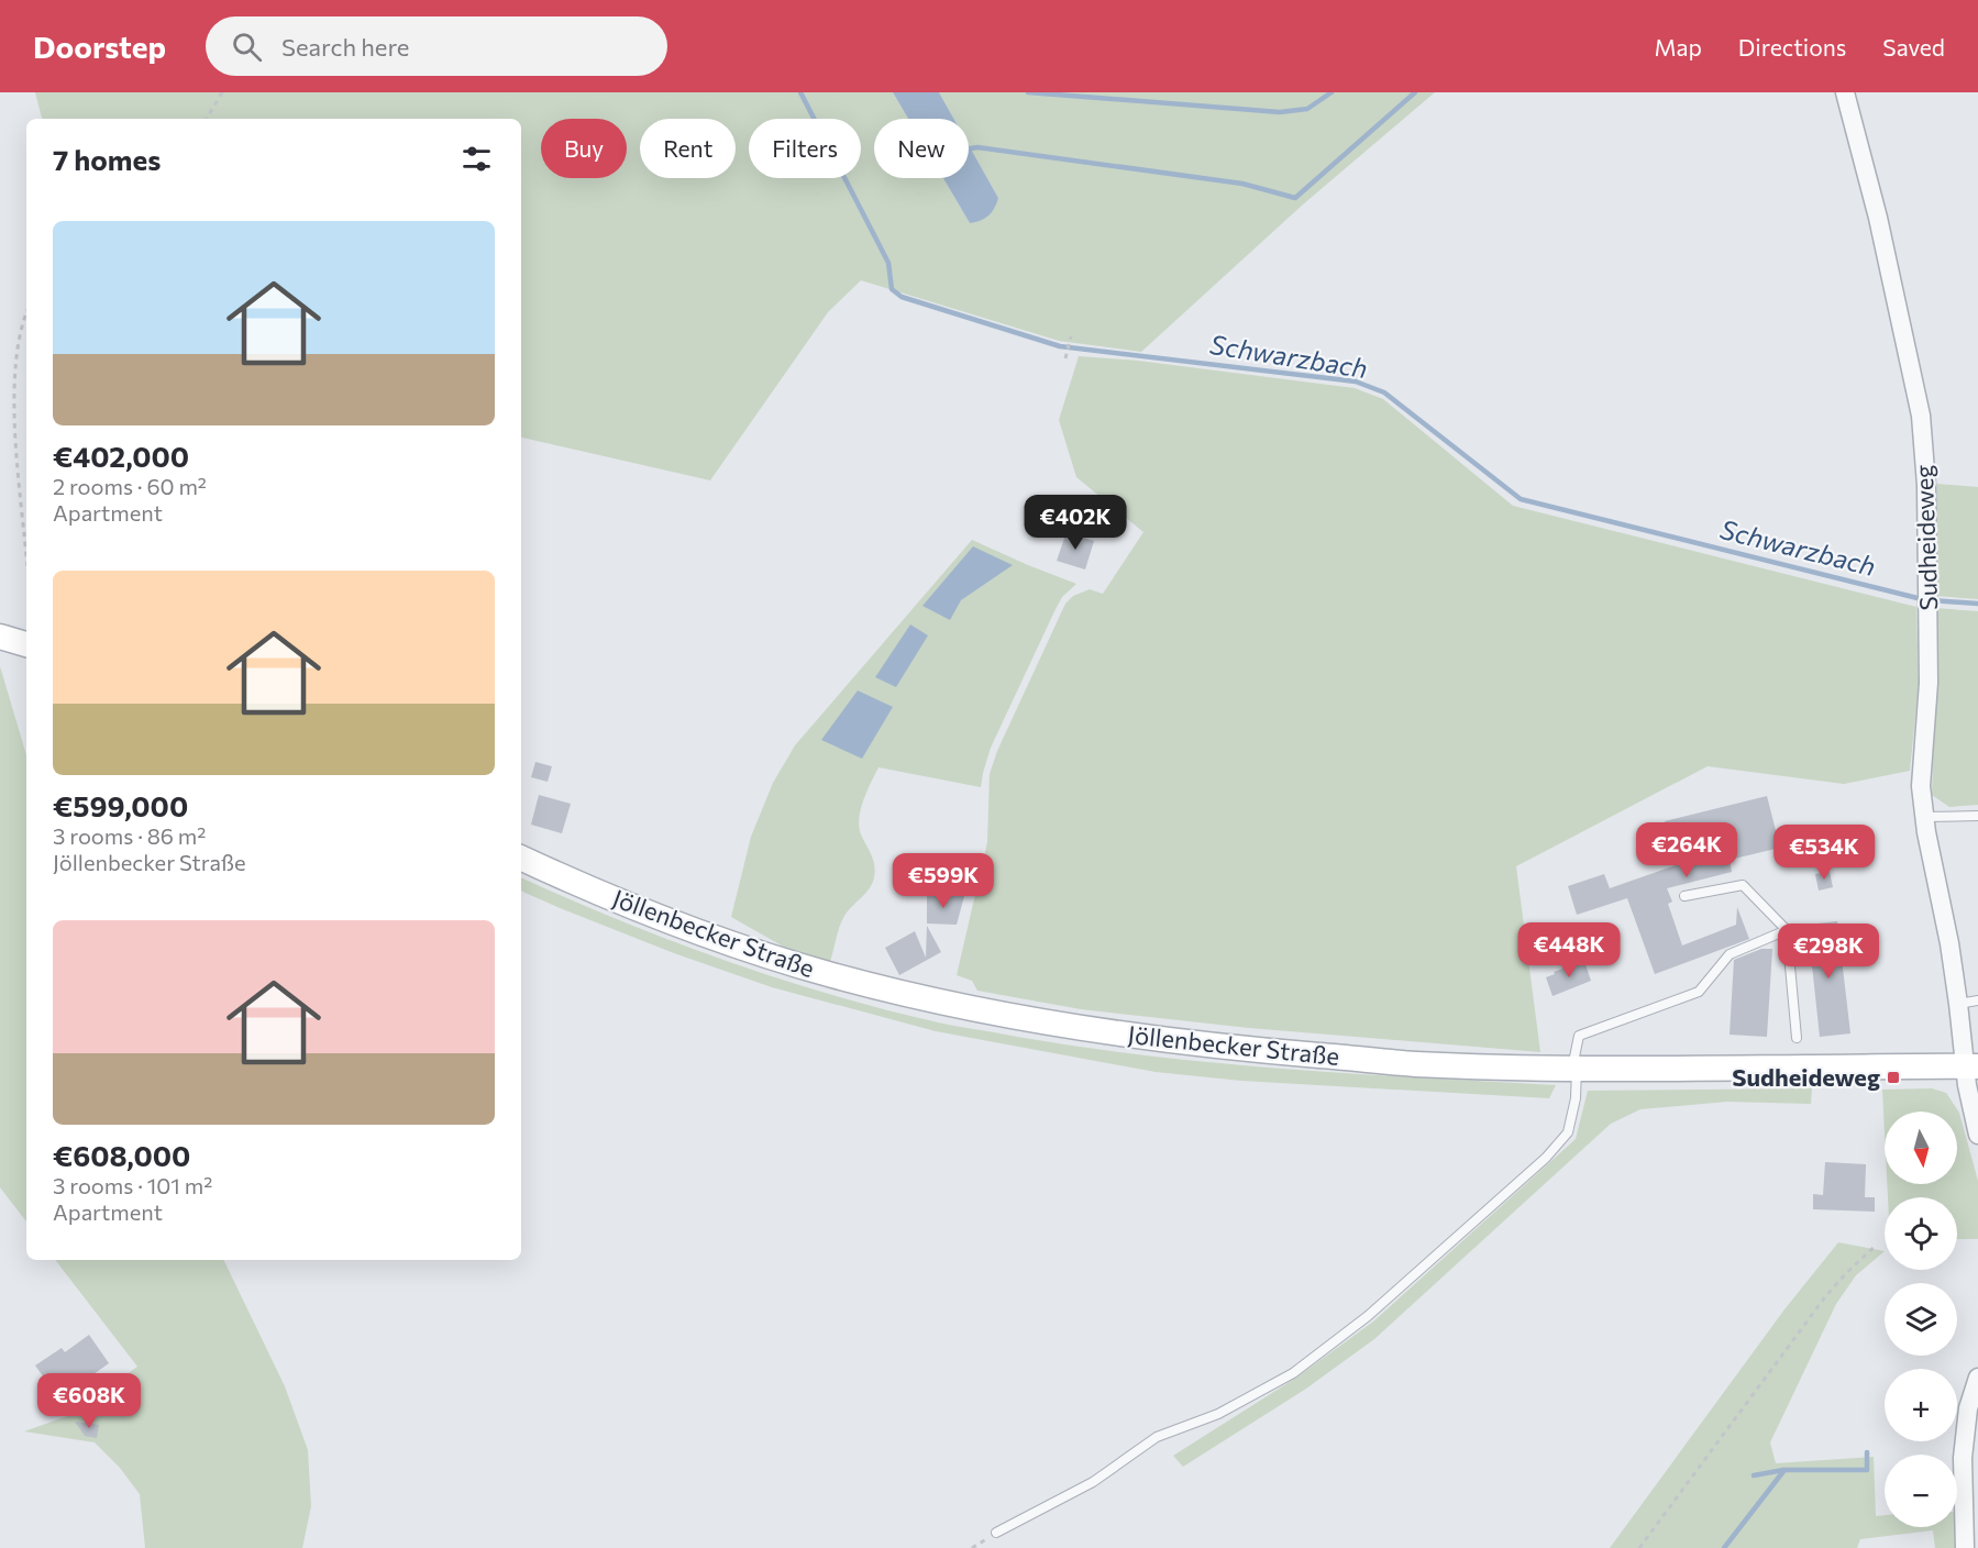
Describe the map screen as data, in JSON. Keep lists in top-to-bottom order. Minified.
{"streets":{"street":["Sudheideweg","Jöllenbecker Straße"]},"crossings":[["Sudheideweg","Jöllenbecker Straße"]],"water":["Schwarzbach"],"places":{"transit":["Sudheideweg"]},"north":"bottom","page":{"header":"Doorstep","search":"Search here","nav":["Map","Directions","Saved"],"chip":["Buy","Rent","Filters","New"],"heading":"7 homes","list":[{"name":"€402,000","note":"2 rooms · 60 m² · Apartment"},{"name":"€599,000","note":"3 rooms · 86 m² · Jöllenbecker Straße"},{"name":"€608,000","note":"3 rooms · 101 m² · Apartment"}],"price":["€402K","€264K","€534K","€599K","€448K","€298K","€608K"],"map_buttons":["+","−"]}}
